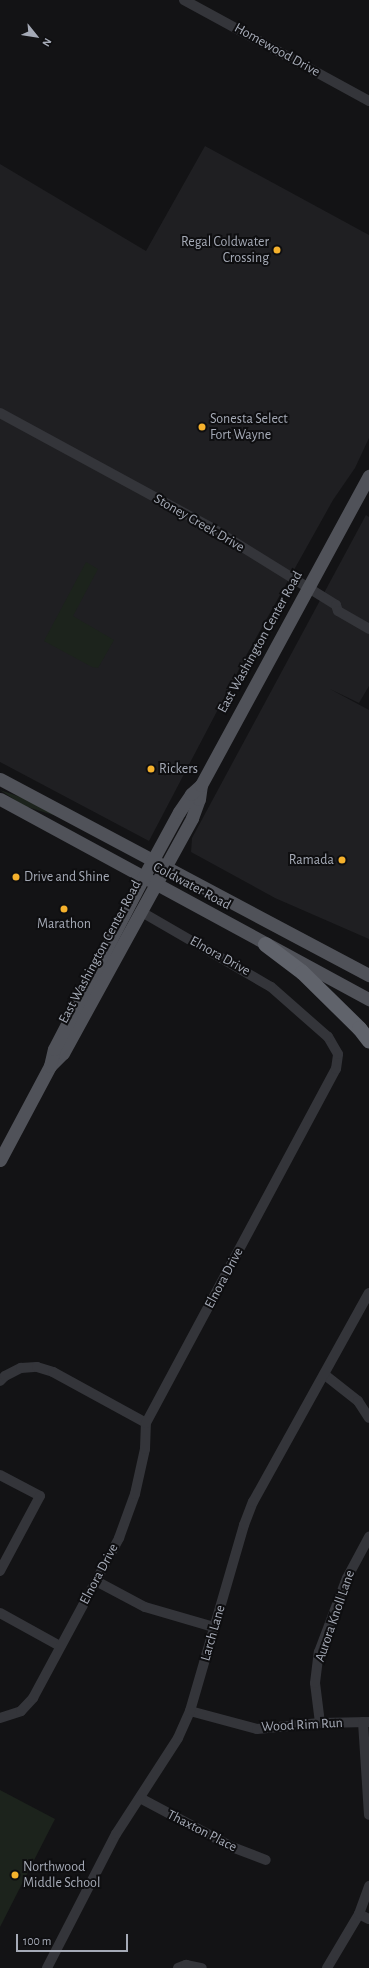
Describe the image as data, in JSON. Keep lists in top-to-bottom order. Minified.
{"streets":{"main road":["East Washington Center Road","Coldwater Road"],"street":["Homewood Drive","Stoney Creek Drive","Elnora Drive","Aurora Knoll Lane","Larch Lane","Wood Rim Run","Thaxton Place"]},"crossings":[["Stoney Creek Drive","East Washington Center Road"],["East Washington Center Road","Coldwater Road"],["East Washington Center Road","Elnora Drive"],["Aurora Knoll Lane","Wood Rim Run"],["Larch Lane","Wood Rim Run"],["Larch Lane","Thaxton Place"]],"places":["Regal Coldwater Crossing","Sonesta Select Fort Wayne","Rickers","Ramada","Drive and Shine","Marathon","Northwood Middle School"],"scale_bar":"100 m","north":"bottom right"}
